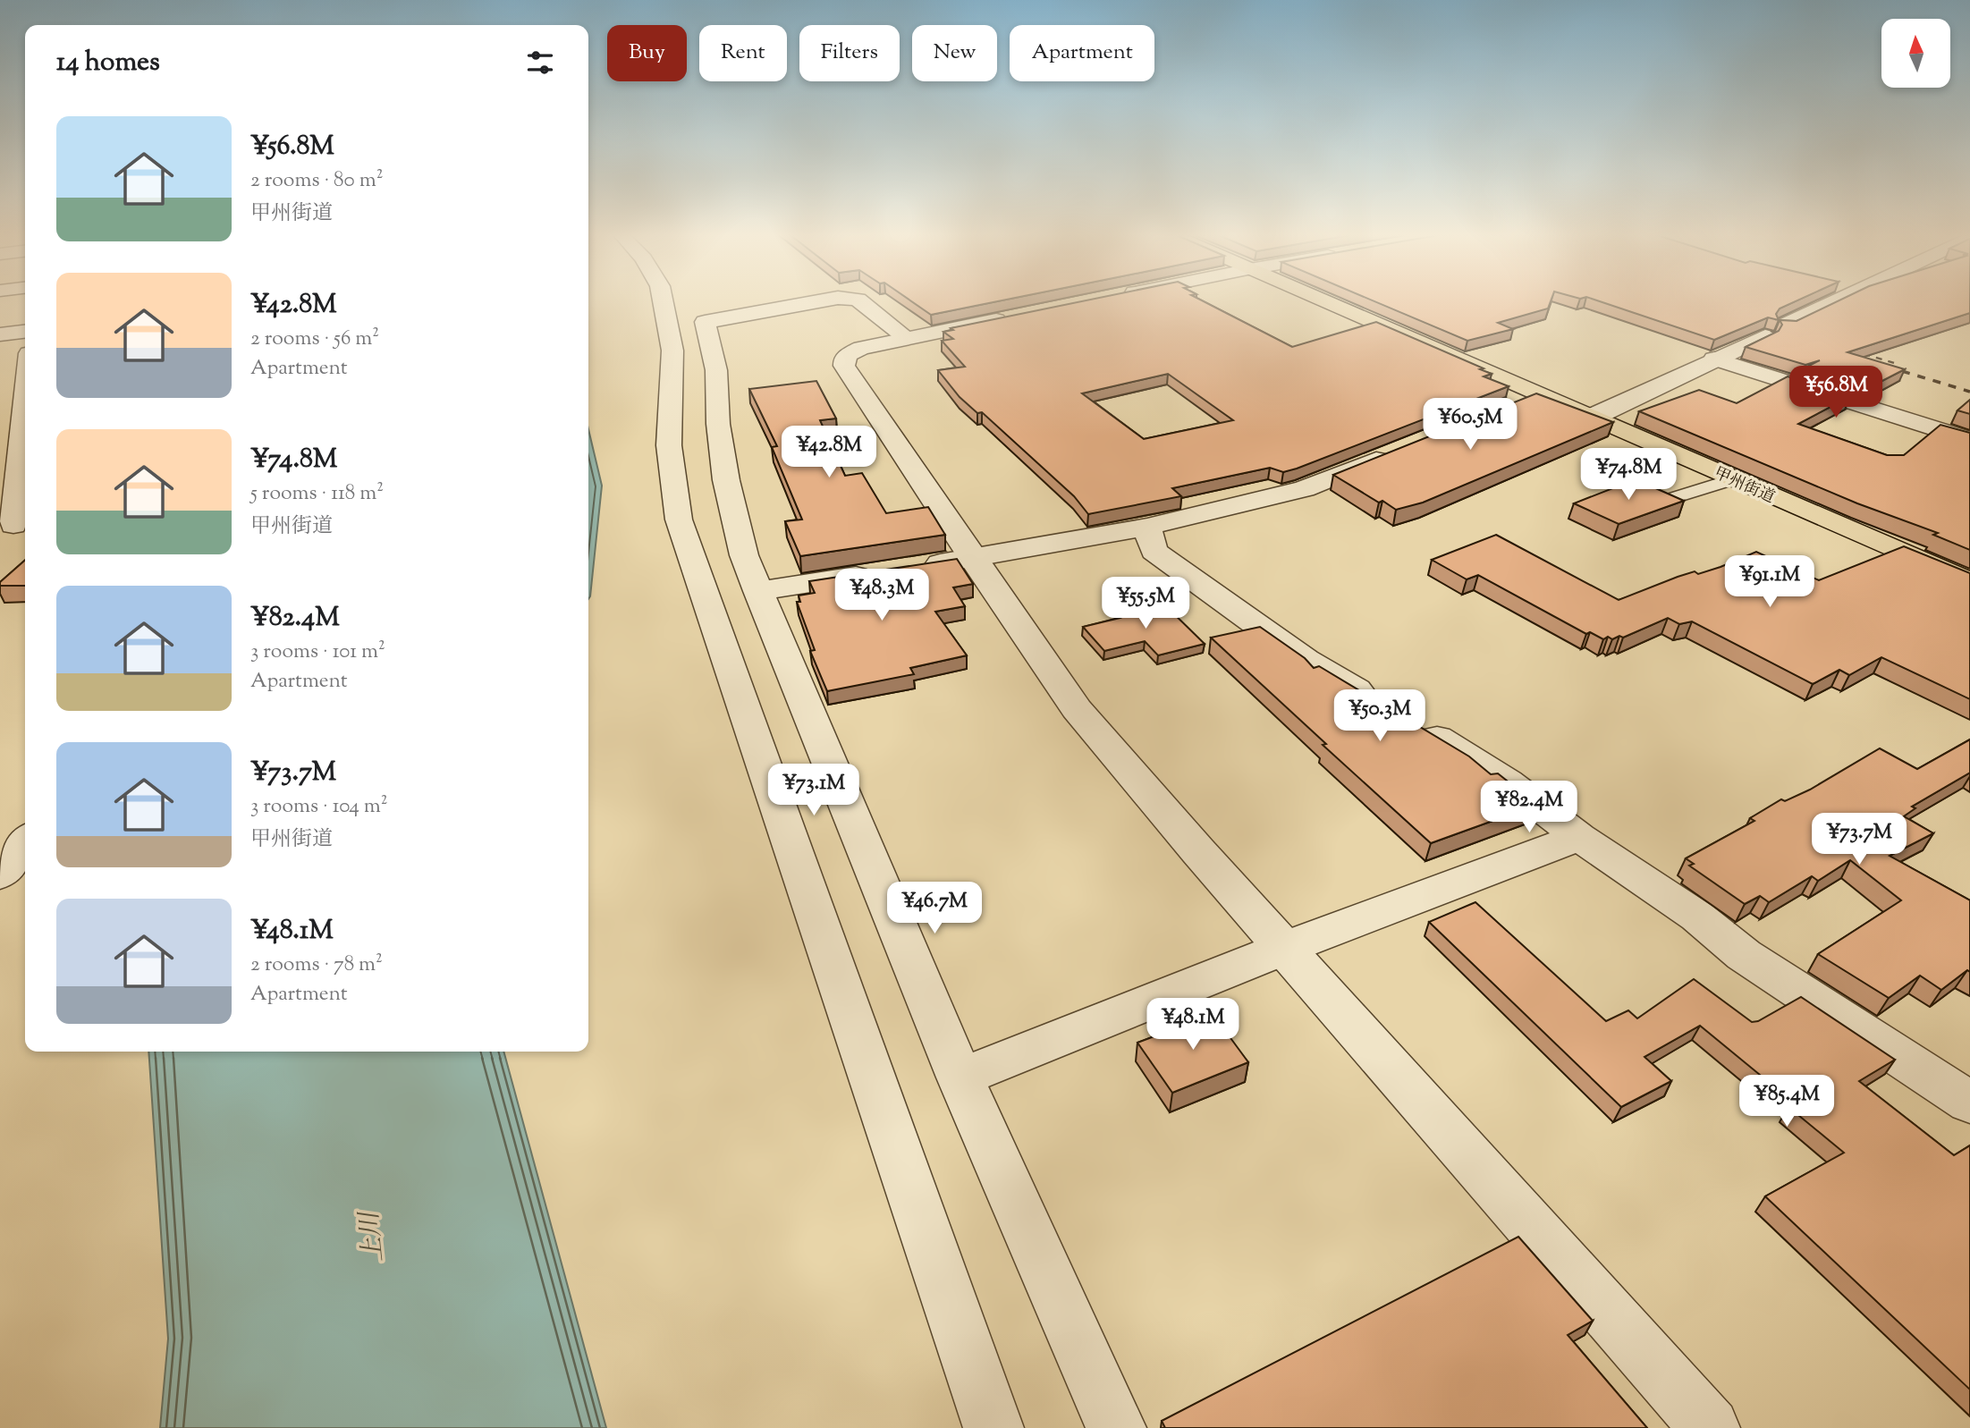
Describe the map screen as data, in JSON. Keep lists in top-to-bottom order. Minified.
{"streets":{"highway":["甲州街道"]},"water":["上川"],"north":"top","page":{"chip":["Buy","Rent","Filters","New","Apartment"],"heading":"14 homes","list":[{"name":"¥56.8M","note":"2 rooms · 80 m² · 甲州街道"},{"name":"¥42.8M","note":"2 rooms · 56 m² · Apartment"},{"name":"¥74.8M","note":"5 rooms · 118 m² · 甲州街道"},{"name":"¥82.4M","note":"3 rooms · 101 m² · Apartment"},{"name":"¥73.7M","note":"3 rooms · 104 m² · 甲州街道"},{"name":"¥48.1M","note":"2 rooms · 78 m² · Apartment"}],"price":["¥56.8M","¥60.5M","¥42.8M","¥74.8M","¥91.1M","¥48.3M","¥55.5M","¥50.3M","¥73.1M","¥82.4M","¥73.7M","¥46.7M","¥48.1M","¥85.4M"]}}
